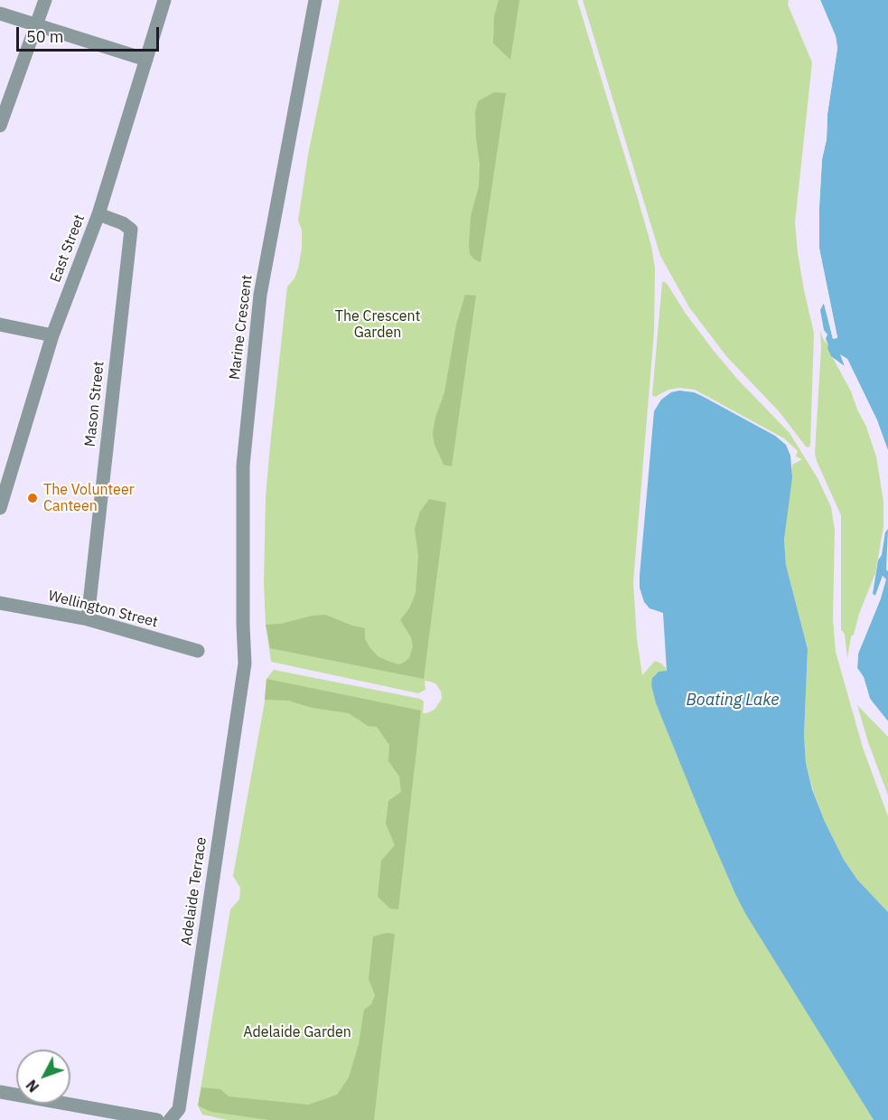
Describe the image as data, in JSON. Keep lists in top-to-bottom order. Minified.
{"streets":{"street":["East Street","Marine Crescent","Mason Street","Wellington Street","Adelaide Terrace"]},"crossings":[["East Street","Mason Street"],["Marine Crescent","Adelaide Terrace"],["Mason Street","Wellington Street"]],"water":["Boating Lake"],"parks":["The Crescent Garden","Adelaide Garden"],"places":["The Volunteer Canteen"],"scale_bar":"50 m","north":"bottom left"}
